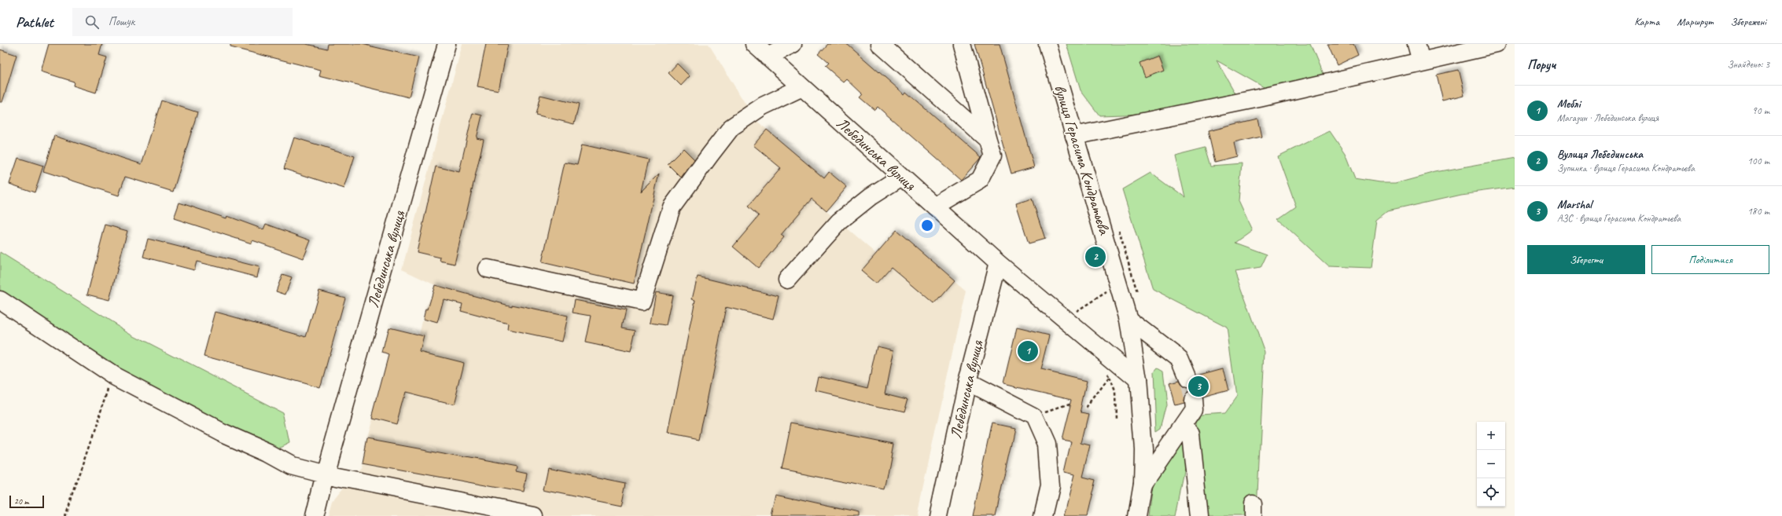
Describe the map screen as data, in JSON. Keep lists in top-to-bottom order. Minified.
{"streets":{"street":["Лебединська вулиця","вулиця Герасима Кондратьєва"]},"crossings":[["Лебединська вулиця","вулиця Герасима Кондратьєва"]],"scale_bar":"20 m","page":{"header":"Pathlet","search":"Пошук","nav":["Карта","Маршрут","Збережені"],"heading":["Поруч","Знайдено: 3"],"list":[{"mark":"1","name":"Меблі","note":"Магазин · Лебединська вулиця","value":"90 m"},{"mark":"2","name":"Вулиця Лебединська","note":"Зупинка · вулиця Герасима Кондратьєва","value":"100 m"},{"mark":"3","name":"Marshal","note":"АЗС · вулиця Герасима Кондратьєва","value":"180 m"}],"buttons":["Зберегти","Поділитися"],"pins":["2","1","3"],"map_buttons":["+","−"],"scale":"20 m"}}
